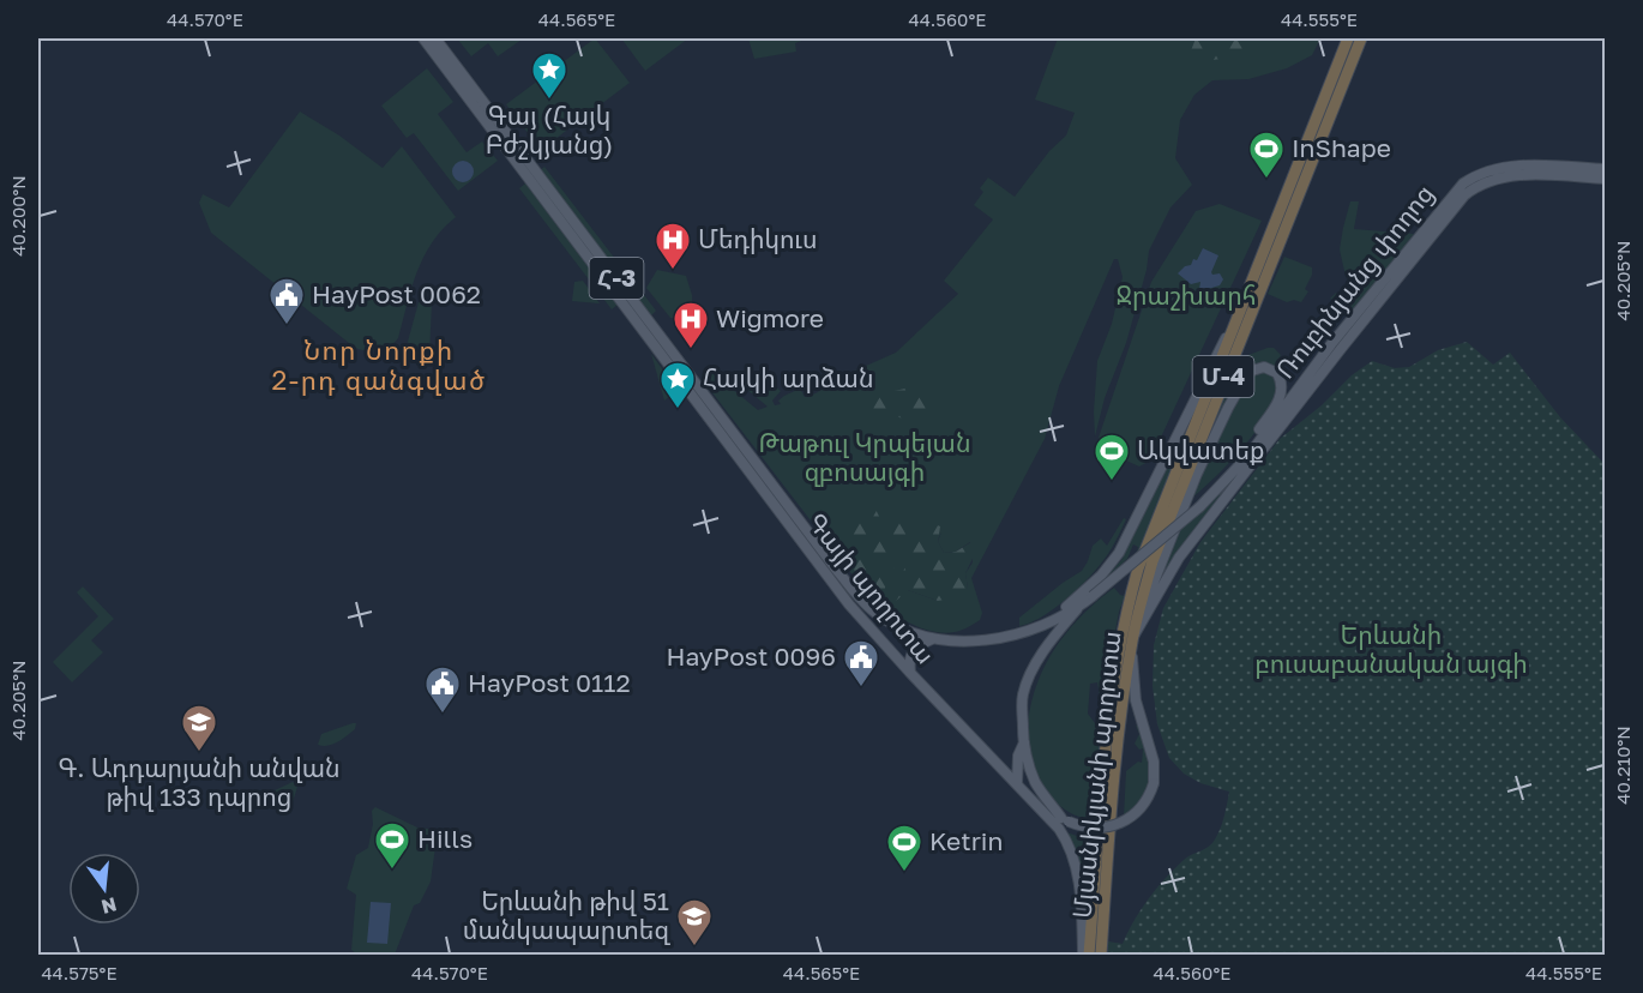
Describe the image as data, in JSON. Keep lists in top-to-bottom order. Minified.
{"streets":{"highway":["Մ-4","Մյասնիկյանի պողոտա"],"main road":["Հ-3","Ռուբինյանց փողոց","Գայի պողոտա"]},"crossings":[["Ռուբինյանց փողոց","Գայի պողոտա"],["Ռուբինյանց փողոց","Մյասնիկյանի պողոտա"]],"districts":["Նոր Նորքի 2-րդ զանգված"],"parks":["Ջրաշխարհ","Թաթուլ Կրպեյան զբոսայգի","Երևանի բուսաբանական այգի"],"places":{"place":["Գայ (Հայկ Բժշկյանց)","Հայկի արձան"],"sports":["InShape","Ակվատեք","Hills","Ketrin"],"hospital":["Մեդիկուս","Wigmore"],"public building":["HayPost 0062","HayPost 0096","HayPost 0112"],"school or university":["Գ. Ադդարյանի անվան թիվ 133 դպրոց","Երևանի թիվ 51 մանկապարտեզ"]},"north":"bottom","coordinates":["44.570°E","44.565°E","44.560°E","44.555°E","40.200°N","40.205°N","40.210°N","44.575°E"]}
